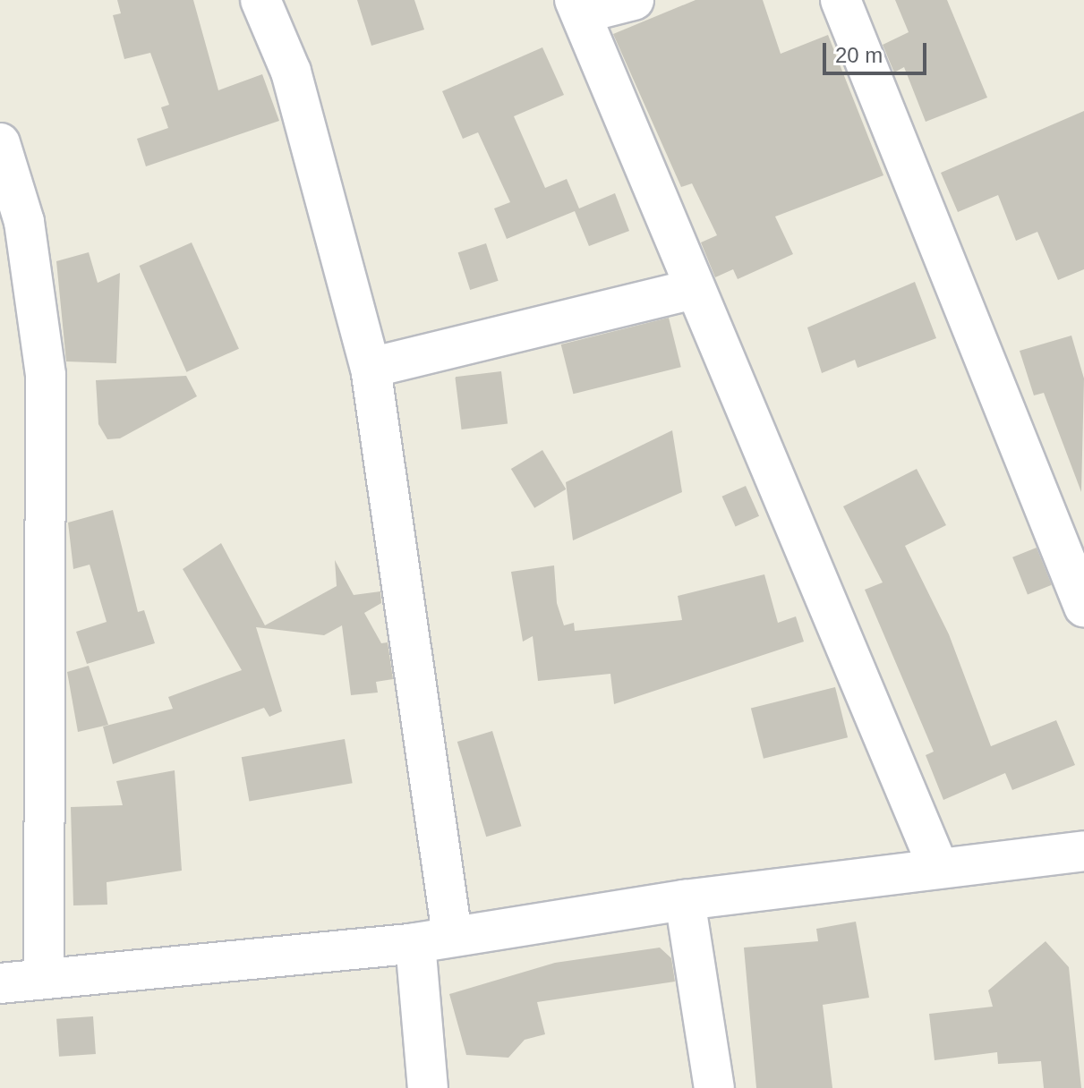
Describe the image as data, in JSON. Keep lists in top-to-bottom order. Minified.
{"scale_bar":"20 m"}
